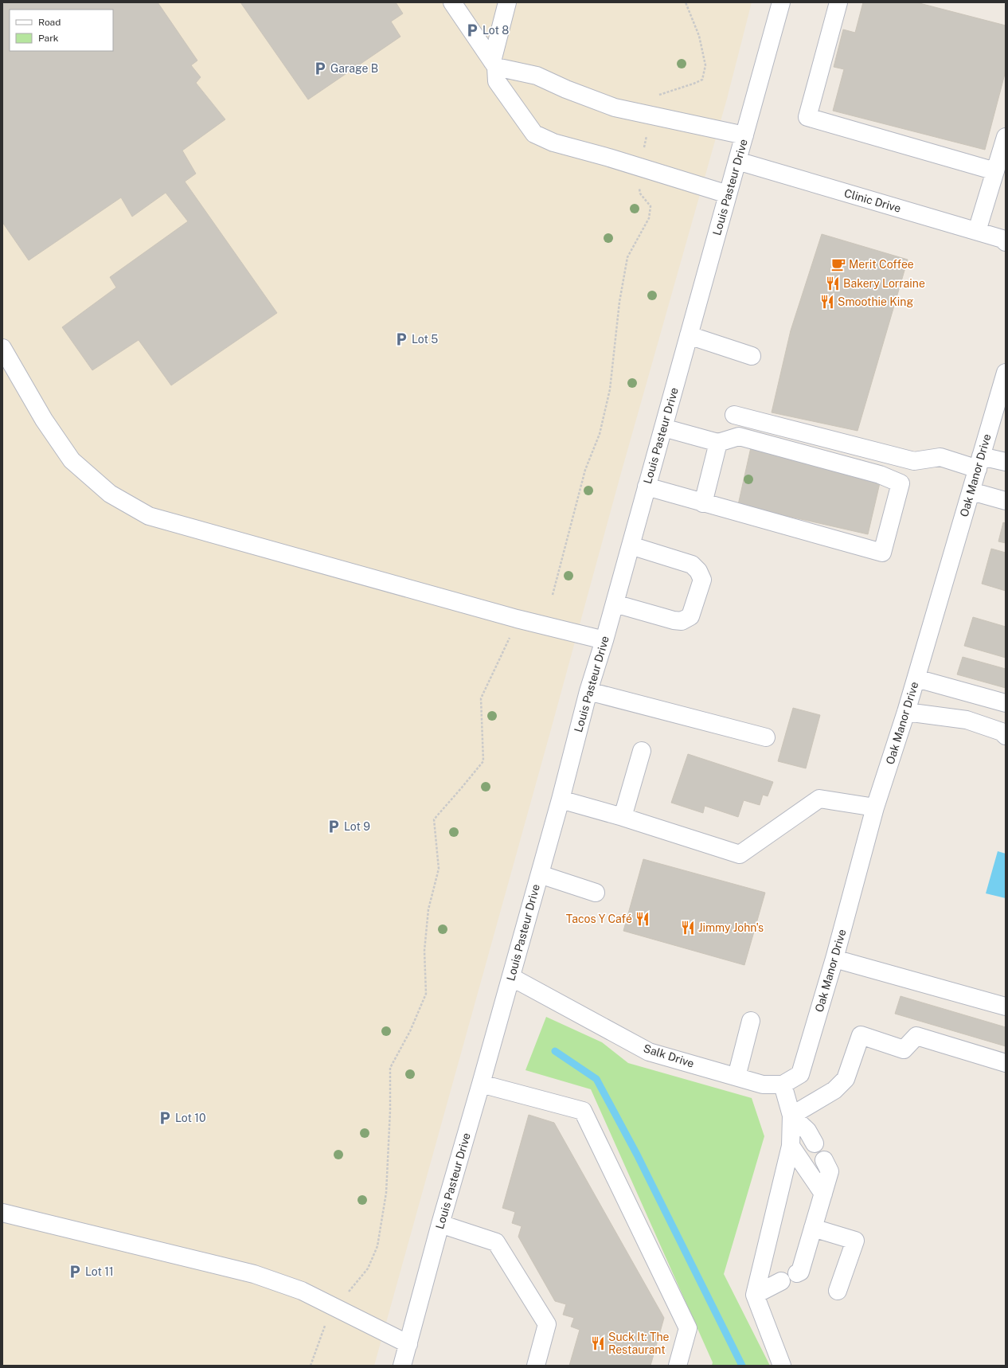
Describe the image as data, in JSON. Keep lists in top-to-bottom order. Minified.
{"streets":{"street":["Louis Pasteur Drive","Clinic Drive","Oak Manor Drive","Salk Drive"]},"crossings":[["Louis Pasteur Drive","Clinic Drive"],["Louis Pasteur Drive","Salk Drive"],["Oak Manor Drive","Salk Drive"]],"places":{"parking":["Lot 8","Garage B","Lot 5","Lot 9","Lot 10","Lot 11"],"cafe":["Merit Coffee"],"restaurant":["Bakery Lorraine","Smoothie King","Tacos Y Café","Jimmy John's","Suck It: The Restaurant"]},"legend":["Road","Park"]}
